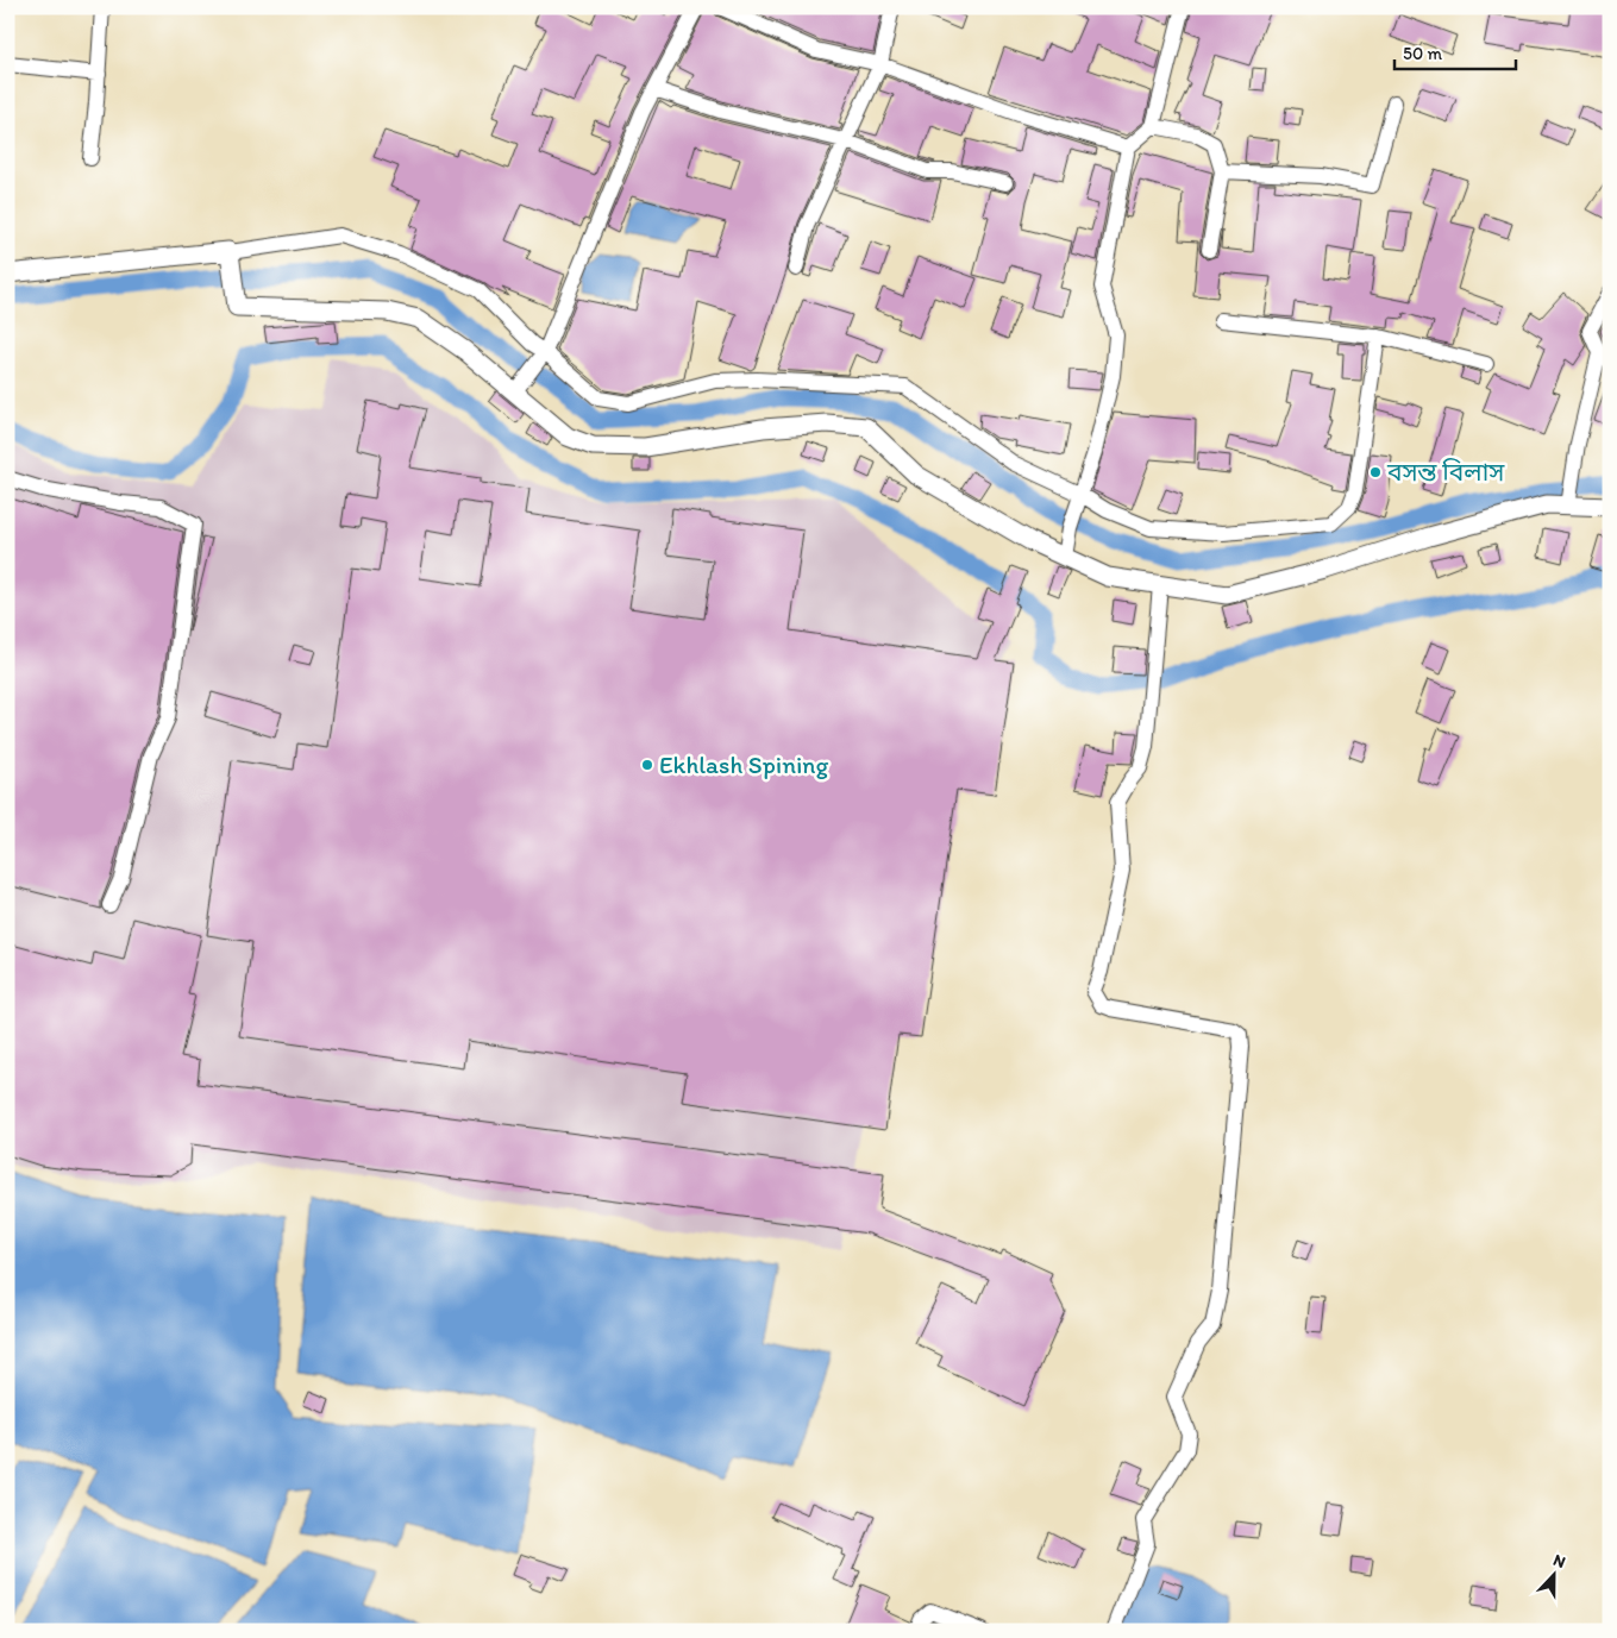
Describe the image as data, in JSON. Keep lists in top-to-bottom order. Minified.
{"places":["বসন্ত বিলাস","Ekhlash Spining"],"scale_bar":"50 m","north":"top"}
